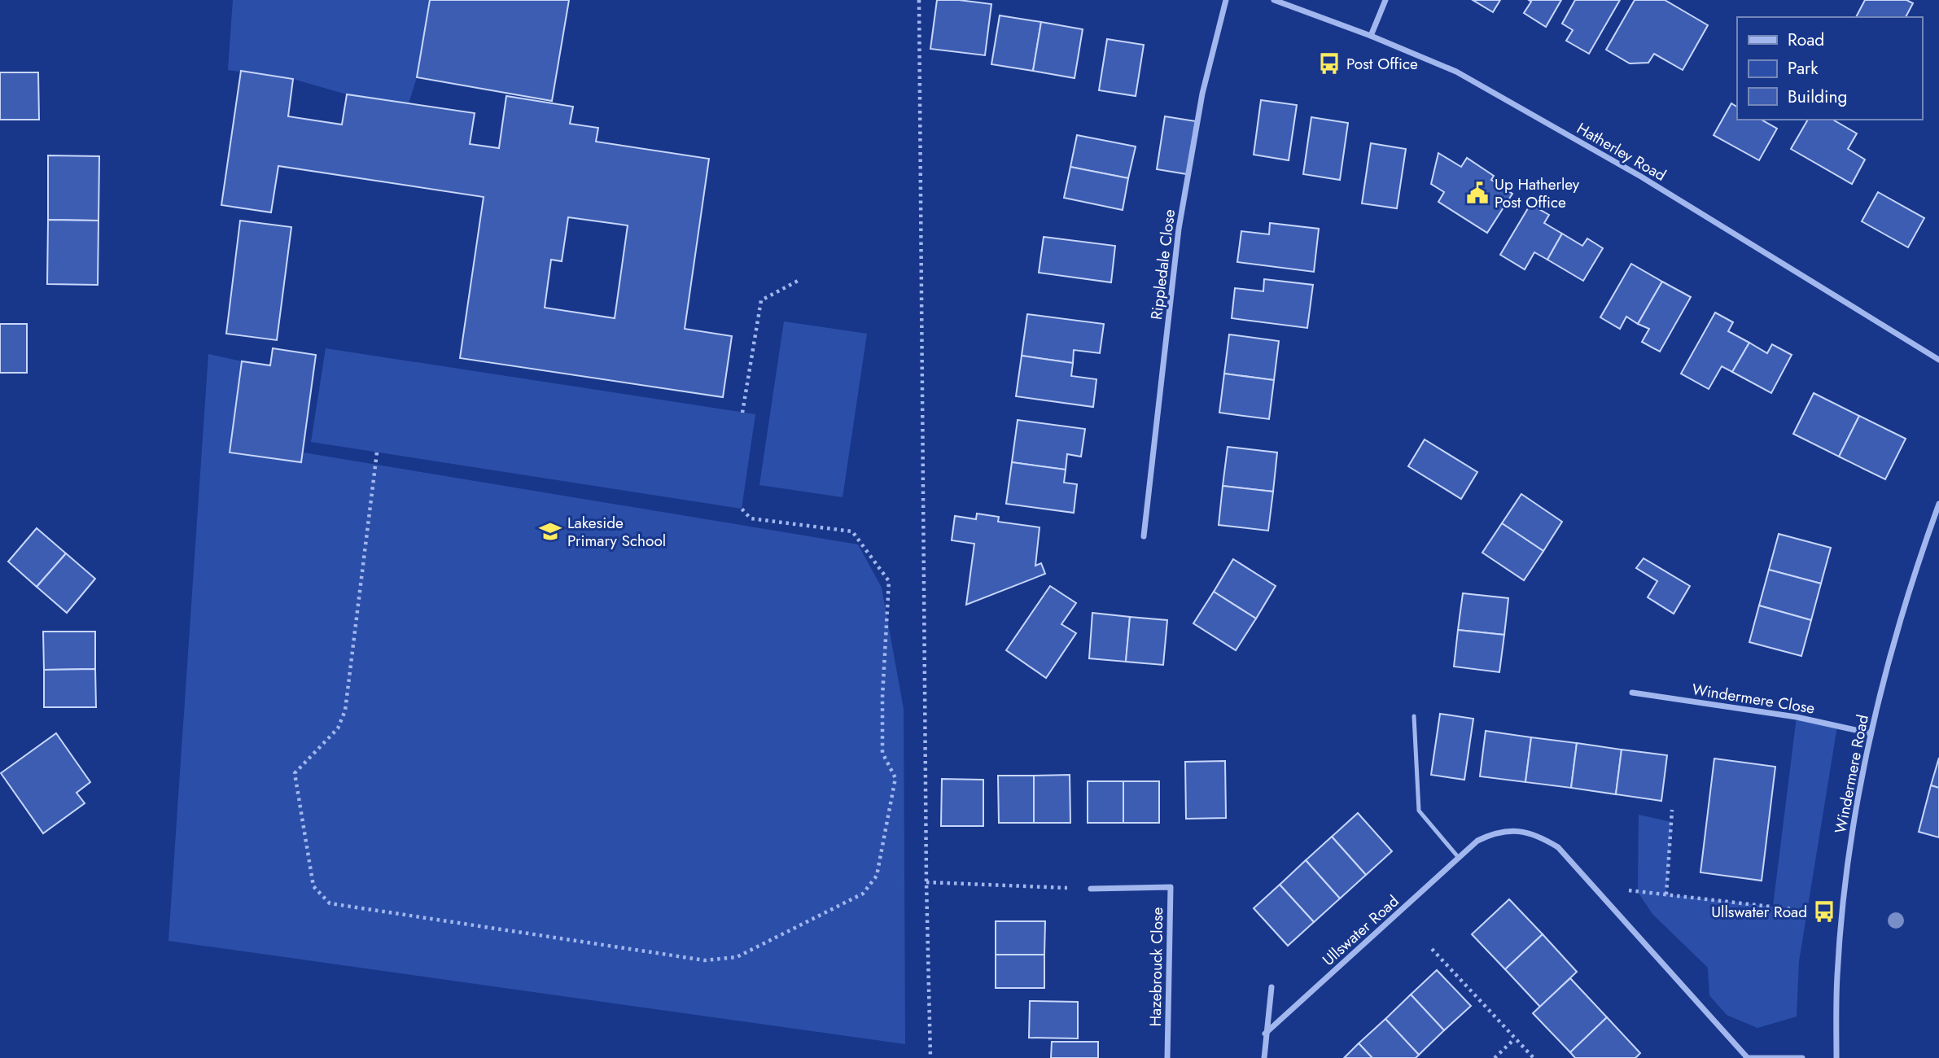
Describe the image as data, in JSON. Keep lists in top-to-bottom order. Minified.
{"streets":{"street":["Hatherley Road","Rippledale Close","Windermere Close","Windermere Road","Ullswater Road","Hazebrouck Close"]},"crossings":[["Windermere Close","Windermere Road"]],"places":{"bus stop":["Post Office","Ullswater Road"],"public building":["Up Hatherley Post Office"],"school or university":["Lakeside Primary School"]},"legend":["Road","Park","Building"]}
